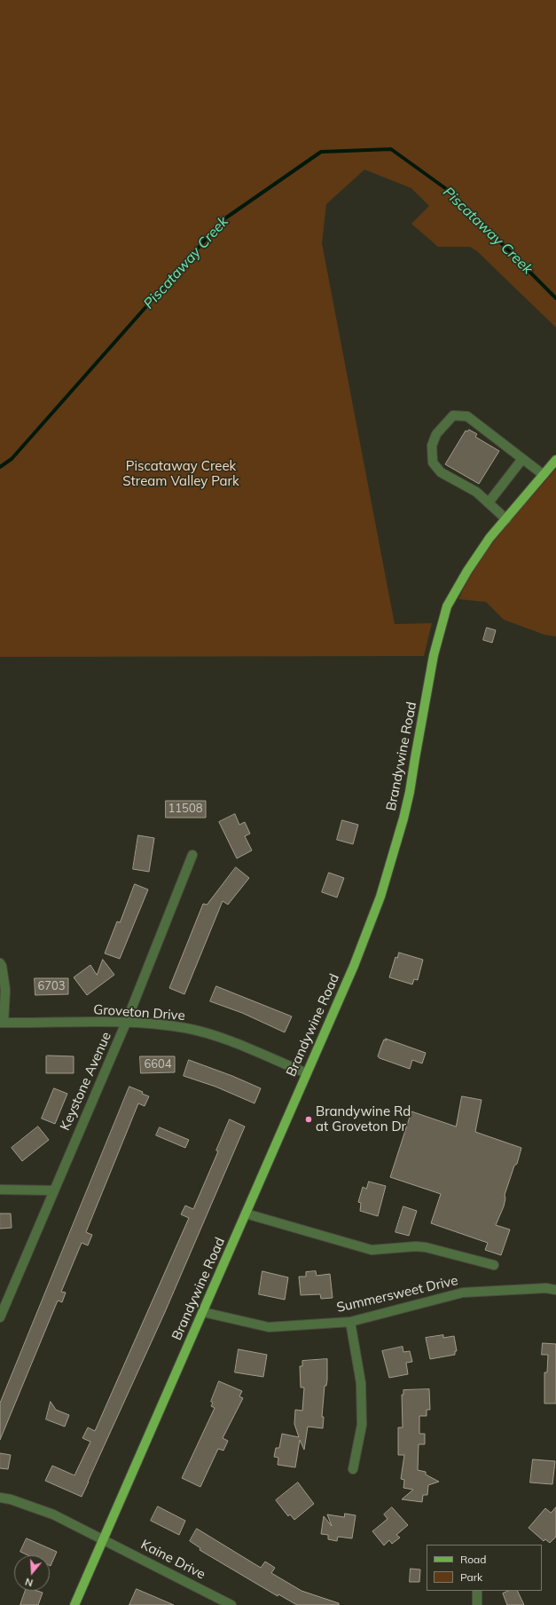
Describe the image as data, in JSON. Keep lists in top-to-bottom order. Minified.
{"streets":{"main road":["Brandywine Road"],"street":["Groveton Drive","Keystone Avenue","Summersweet Drive","Kaine Drive"]},"crossings":[["Brandywine Road","Groveton Drive"],["Brandywine Road","Summersweet Drive"],["Brandywine Road","Kaine Drive"],["Groveton Drive","Keystone Avenue"]],"water":["Piscataway Creek"],"parks":["Piscataway Creek Stream Valley Park"],"places":["Brandywine Rd at Groveton Dr"],"house_numbers":["11508","6703","6604"],"legend":["Road","Park"],"north":"bottom"}
